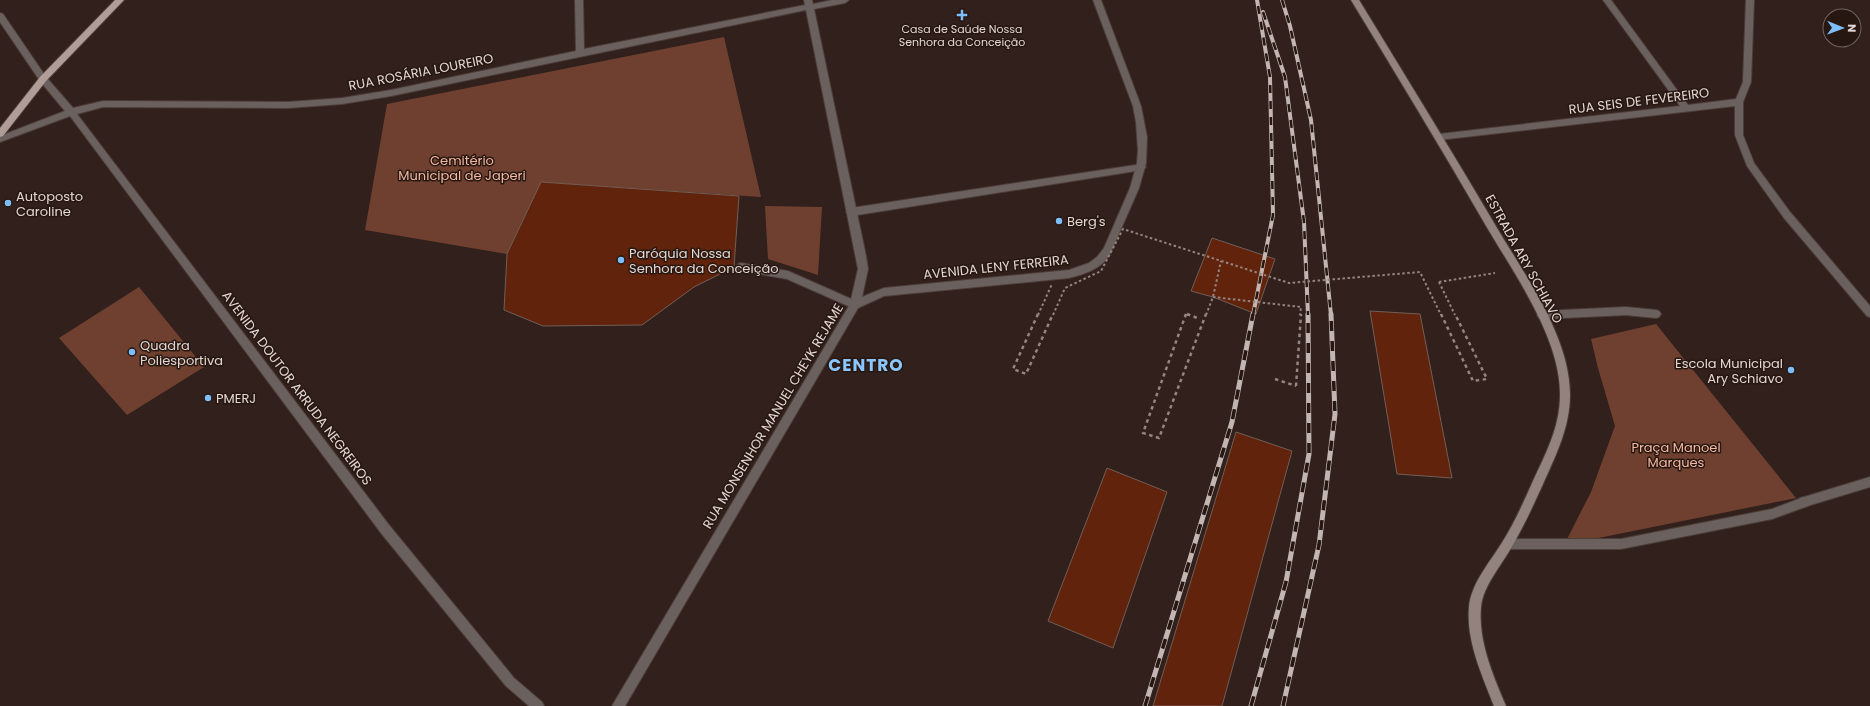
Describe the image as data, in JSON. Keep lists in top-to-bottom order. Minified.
{"streets":{"main road":["ESTRADA ARY SCHIAVO"],"street":["RUA ROSÁRIA LOUREIRO","RUA SEIS DE FEVEREIRO","AVENIDA LENY FERREIRA","AVENIDA DOUTOR ARRUDA NEGREIROS","RUA MONSENHOR MANUEL CHEYK REJAME"]},"crossings":[["RUA ROSÁRIA LOUREIRO","AVENIDA DOUTOR ARRUDA NEGREIROS"],["RUA ROSÁRIA LOUREIRO","RUA MONSENHOR MANUEL CHEYK REJAME"],["RUA SEIS DE FEVEREIRO","ESTRADA ARY SCHIAVO"],["AVENIDA LENY FERREIRA","RUA MONSENHOR MANUEL CHEYK REJAME"]],"districts":["CENTRO"],"parks":["Cemitério Municipal de Japeri","Praça Manoel Marques"],"places":{"health":["Casa de Saúde Nossa Senhora da Conceição"],"other":["Autoposto Caroline","Berg's","Paróquia Nossa Senhora da Conceição","Quadra Poliesportiva","Escola Municipal Ary Schiavo","PMERJ"]},"north":"right"}
